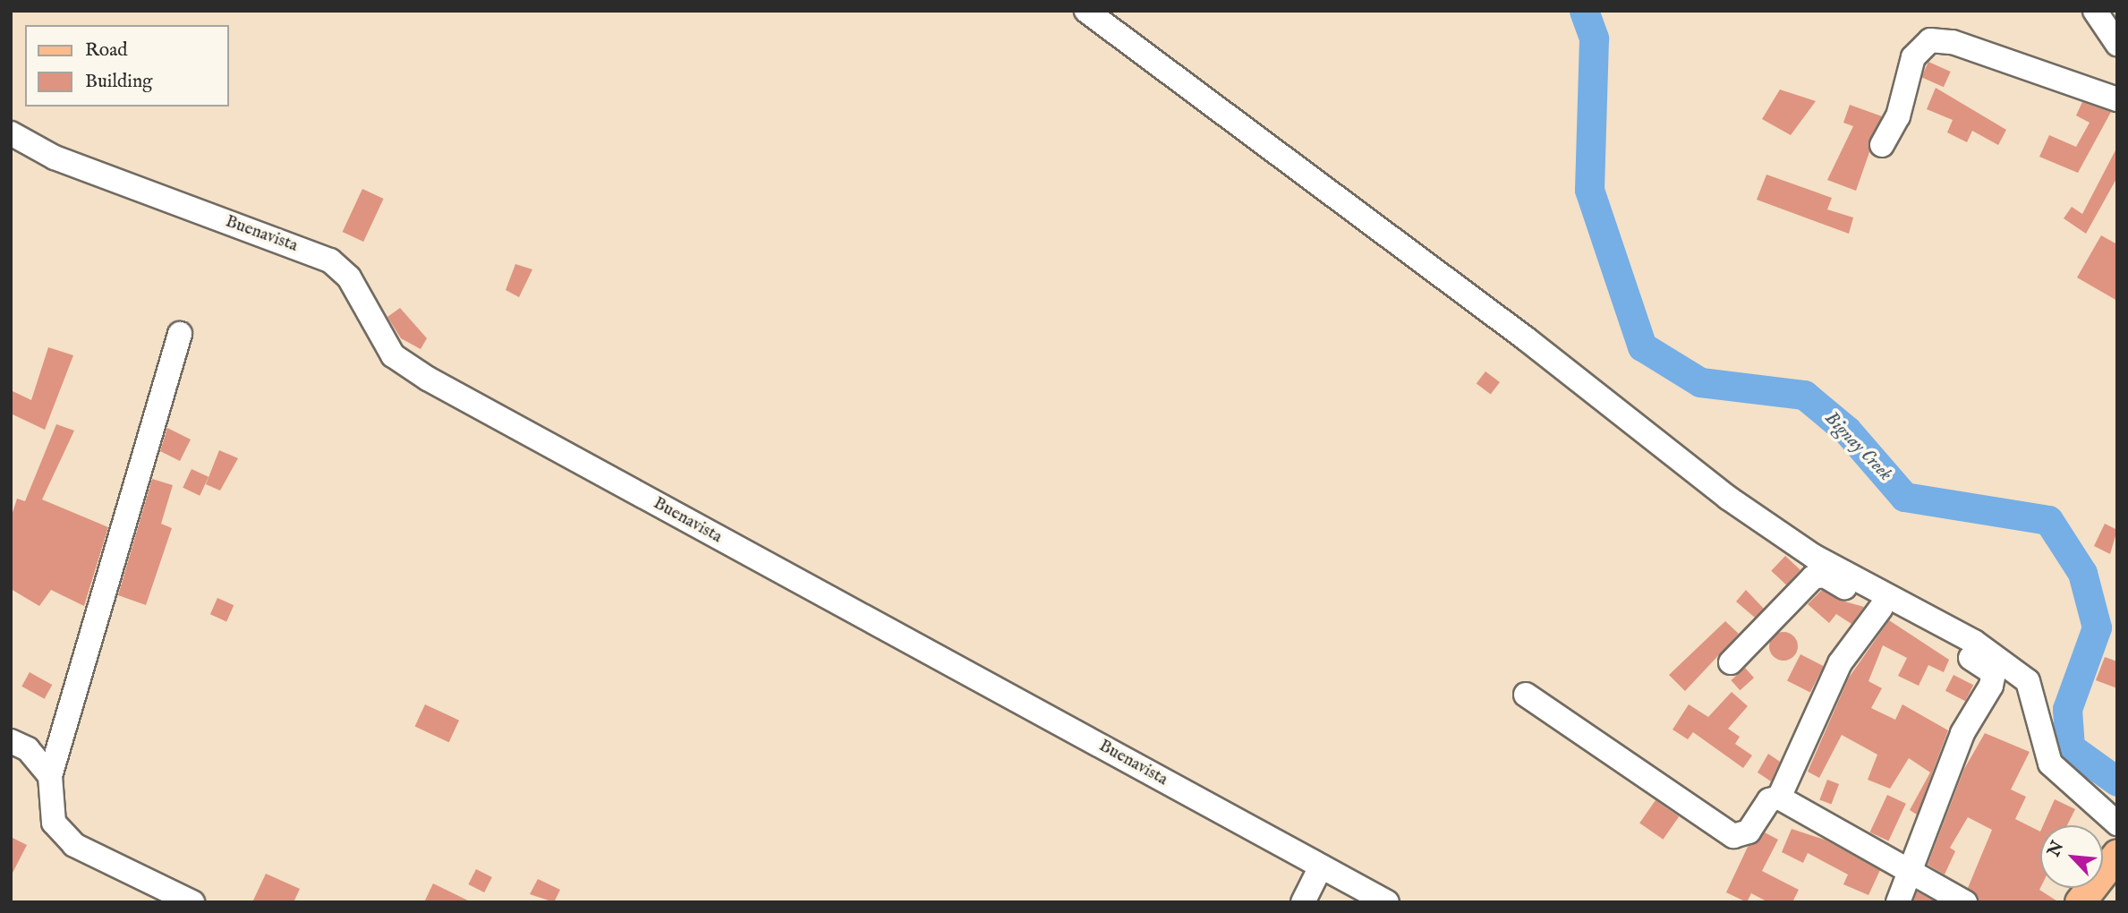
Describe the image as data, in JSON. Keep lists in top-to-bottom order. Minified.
{"streets":{"street":["Buenavista"]},"water":["Bignay Creek"],"legend":["Road","Building"],"north":"top left"}
